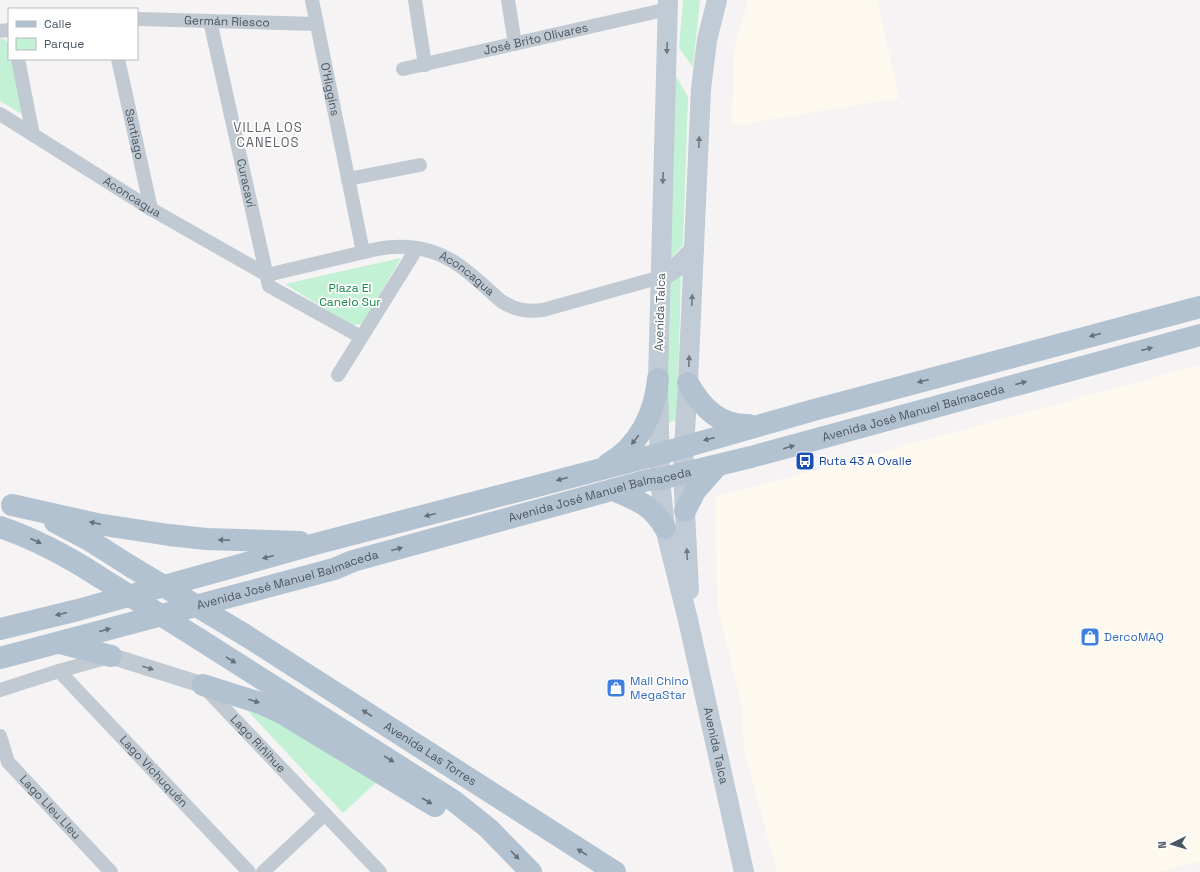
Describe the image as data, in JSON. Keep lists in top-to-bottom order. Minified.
{"streets":{"main road":["Avenida Talca","Avenida José Manuel Balmaceda","Avenida Las Torres"],"street":["Germán Riesco","José Brito Olivares","O'Higgins","Santiago","Curacaví","Aconcagua","Lago Riñihue","Lago Vichuquén","Lago Lleu Lleu"]},"crossings":[["Germán Riesco","O'Higgins"],["Germán Riesco","Curacaví"],["José Brito Olivares","Avenida Talca"],["O'Higgins","Aconcagua"],["Santiago","Aconcagua"],["Curacaví","Aconcagua"],["Aconcagua","Avenida Talca"],["Avenida Talca","Avenida José Manuel Balmaceda"]],"districts":["VILLA LOS CANELOS"],"parks":["Plaza El Canelo Sur"],"places":{"bus stop":["Ruta 43 A Ovalle"],"shop":["DercoMAQ","Mall Chino MegaStar"]},"legend":["Calle","Parque"],"north":"left"}
